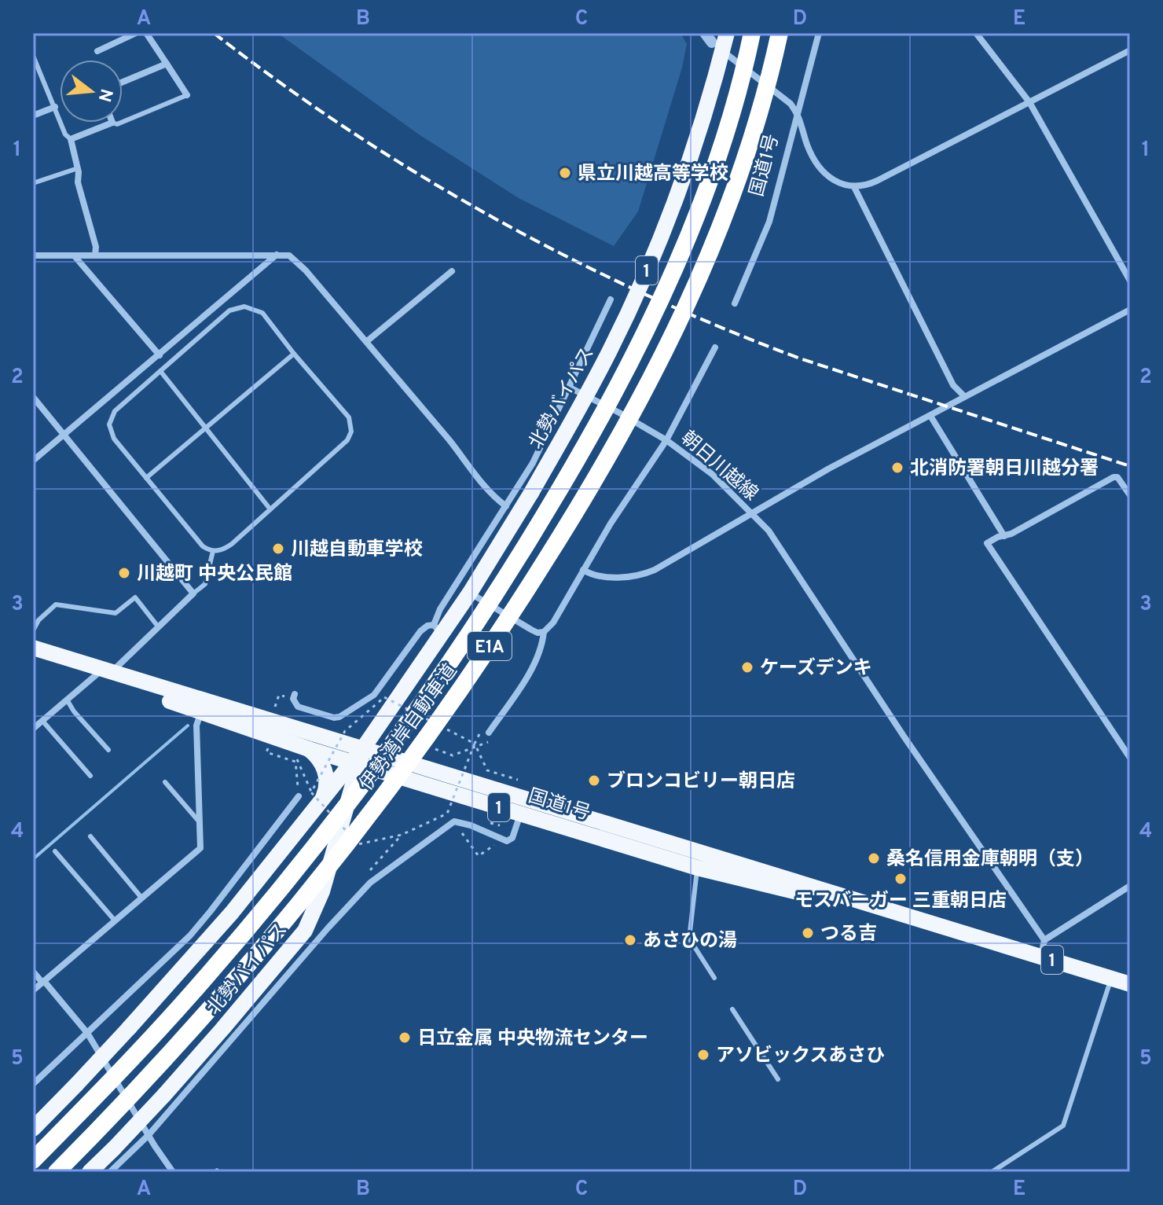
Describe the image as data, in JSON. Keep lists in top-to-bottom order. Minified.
{"streets":{"highway":["国道1号","1","北勢バイパス","E1A","伊勢湾岸自動車道"],"street":["朝日川越線"]},"crossings":[["国道1号","北勢バイパス"],["国道1号","朝日川越線"],["1","北勢バイパス"]],"places":["県立川越高等学校","北消防署朝日川越分署","川越自動車学校","川越町 中央公民館","ケーズデンキ","ブロンコビリー朝日店","桑名信用金庫朝明（支）","モスバーガー 三重朝日店","つる吉","あさひの湯","日立金属 中央物流センター","アソビックスあさひ"],"north":"right","grid":{"columns":["A","B","C","D","E"],"rows":["1","2","3","4","5"]}}
